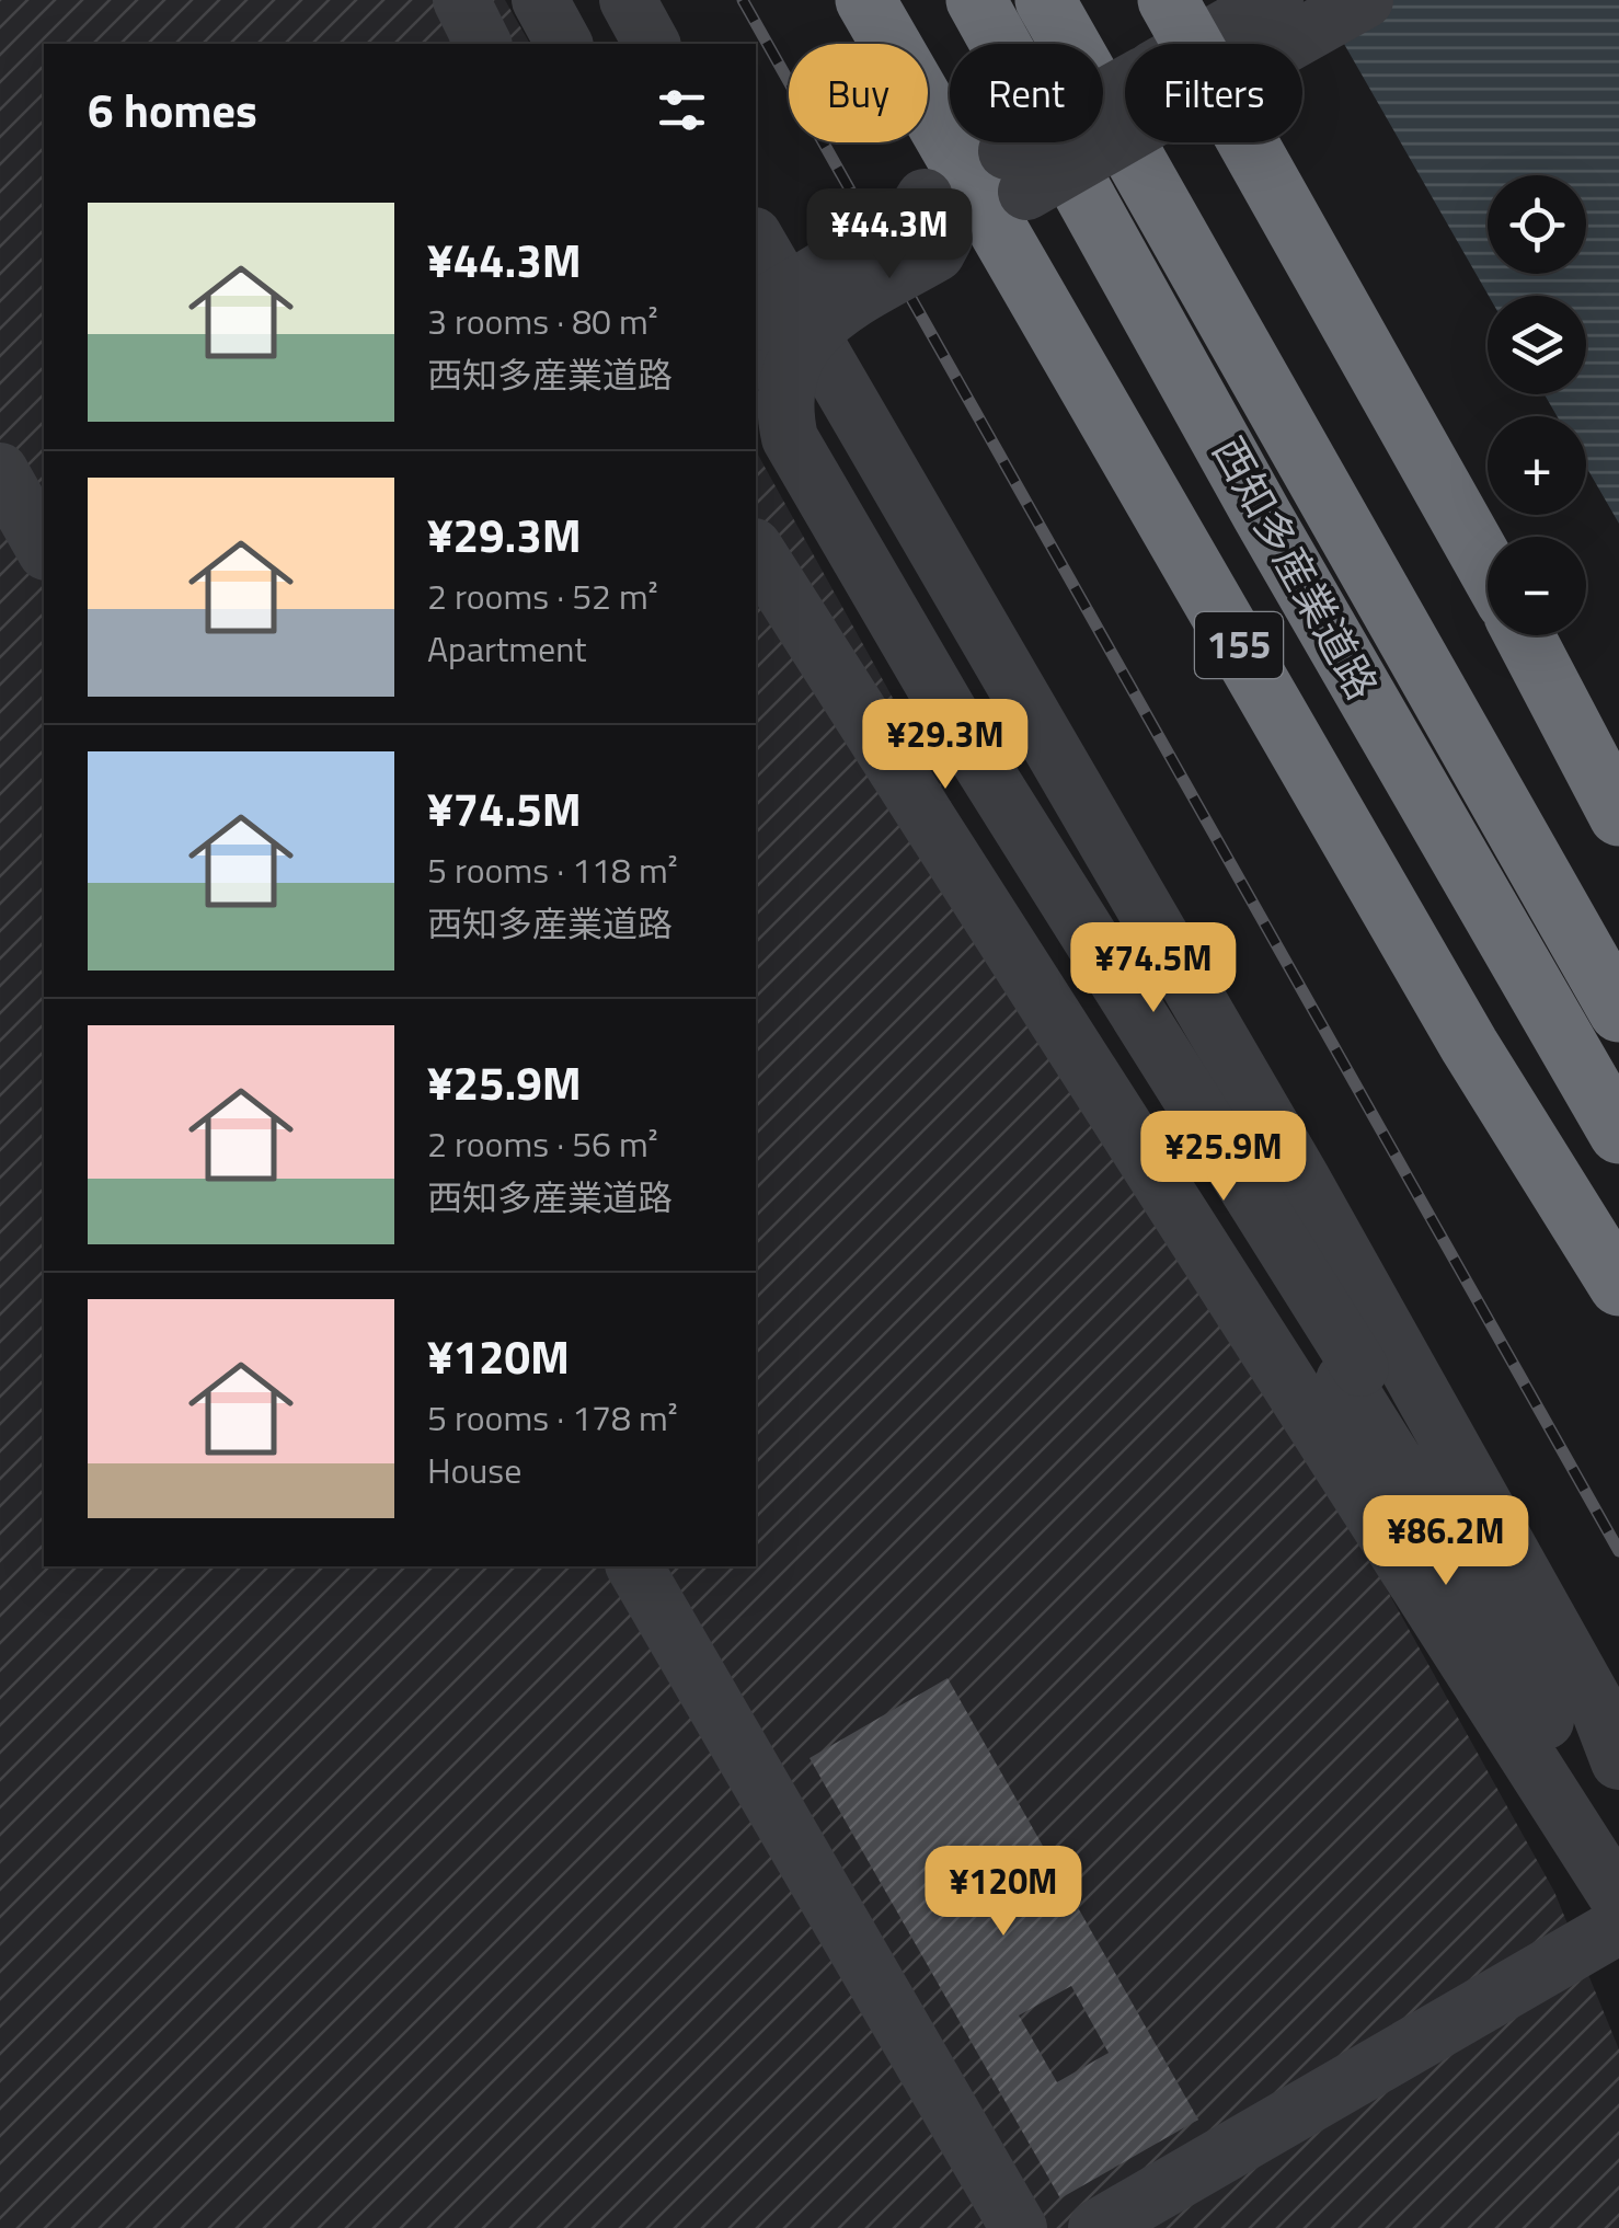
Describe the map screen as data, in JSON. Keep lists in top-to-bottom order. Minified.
{"streets":{"highway":["西知多産業道路","155"]},"page":{"chip":["Buy","Rent","Filters"],"heading":"6 homes","map_buttons":["+","−"],"list":[{"name":"¥44.3M","note":"3 rooms · 80 m² · 西知多産業道路"},{"name":"¥29.3M","note":"2 rooms · 52 m² · Apartment"},{"name":"¥74.5M","note":"5 rooms · 118 m² · 西知多産業道路"},{"name":"¥25.9M","note":"2 rooms · 56 m² · 西知多産業道路"},{"name":"¥120M","note":"5 rooms · 178 m² · House"}],"price":["¥44.3M","¥29.3M","¥74.5M","¥25.9M","¥86.2M","¥120M"]}}
